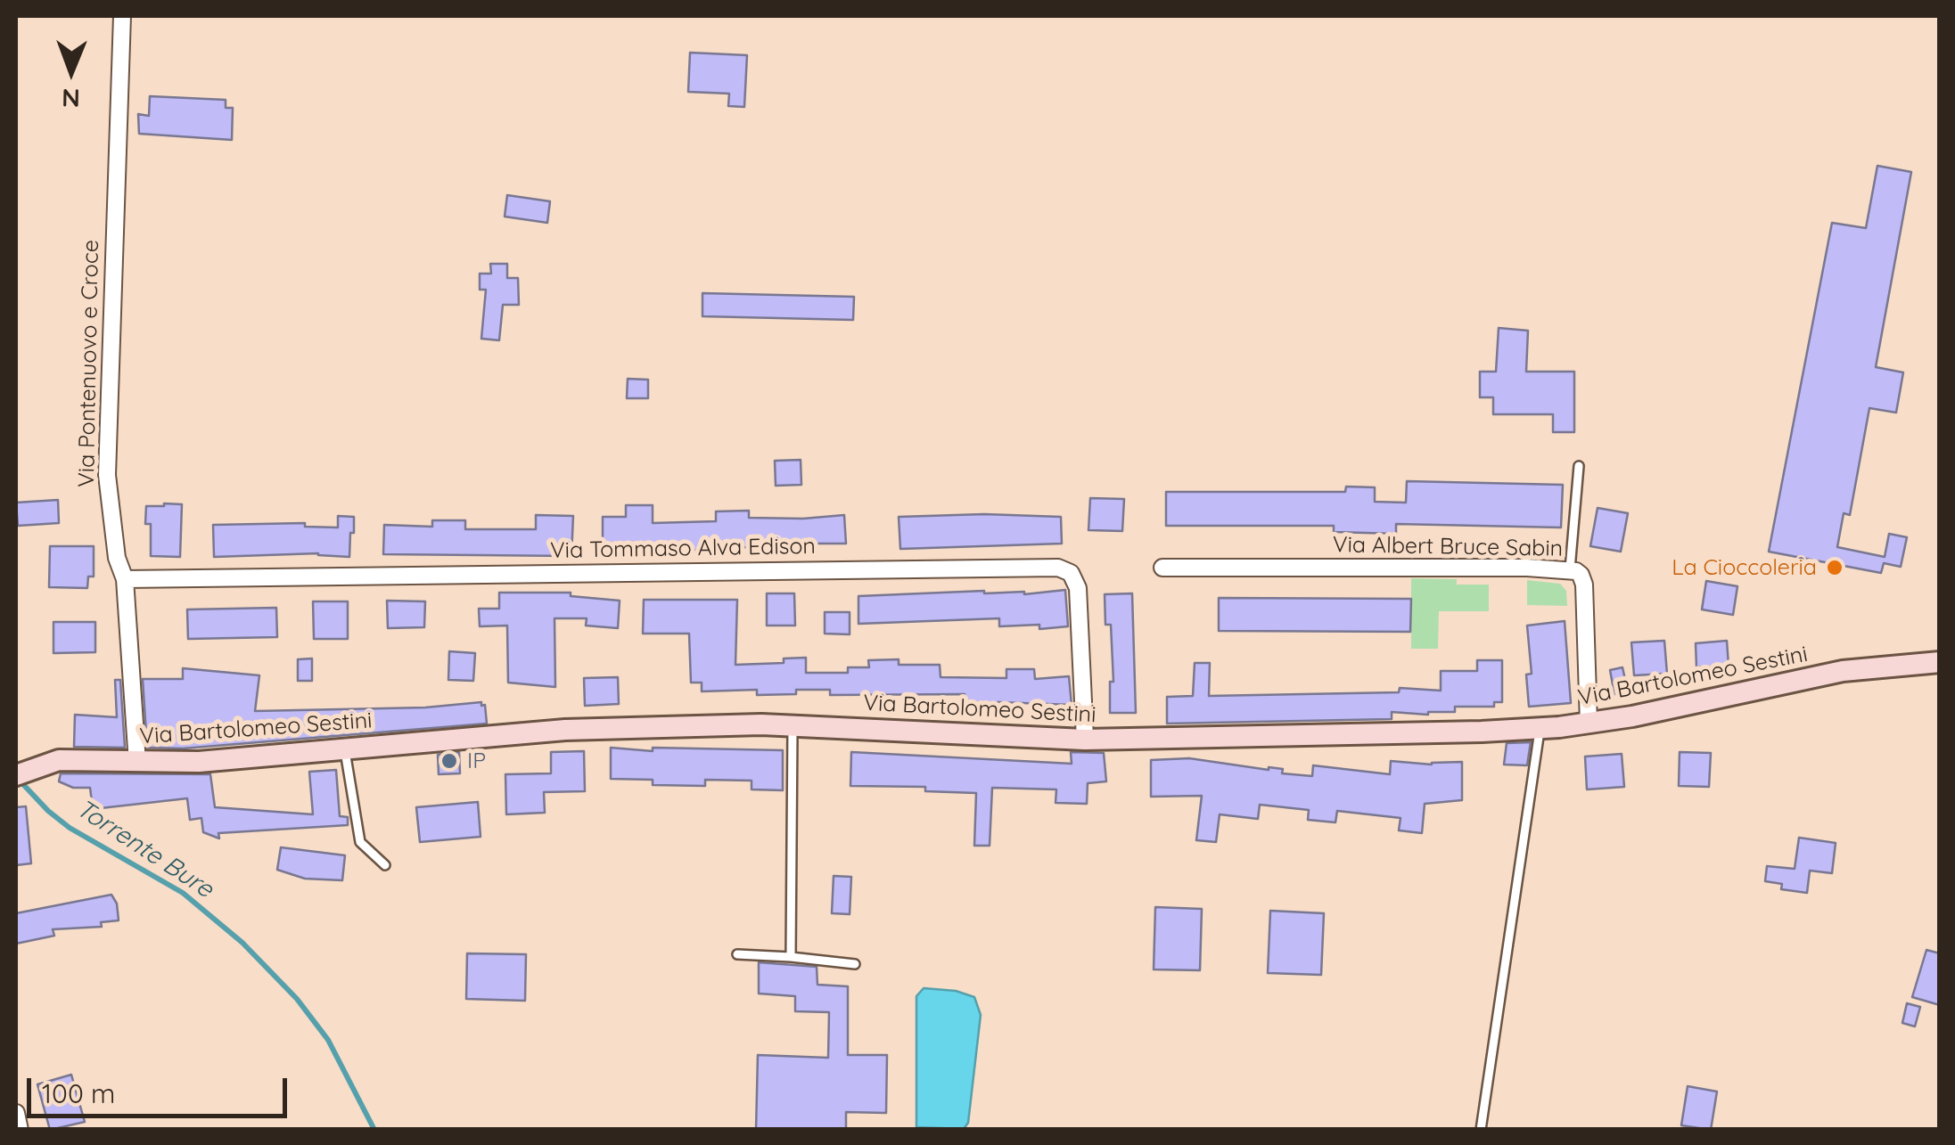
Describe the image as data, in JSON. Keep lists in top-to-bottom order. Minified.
{"streets":{"main road":["Via Bartolomeo Sestini"],"street":["Via Pontenuovo e Croce","Via Albert Bruce Sabin","Via Tommaso Alva Edison"]},"crossings":[["Via Pontenuovo e Croce","Via Tommaso Alva Edison"],["Via Pontenuovo e Croce","Via Bartolomeo Sestini"],["Via Albert Bruce Sabin","Via Bartolomeo Sestini"],["Via Tommaso Alva Edison","Via Bartolomeo Sestini"]],"water":["Torrente Bure"],"places":["La Cioccoleria","IP"],"scale_bar":"100 m","north":"bottom"}
